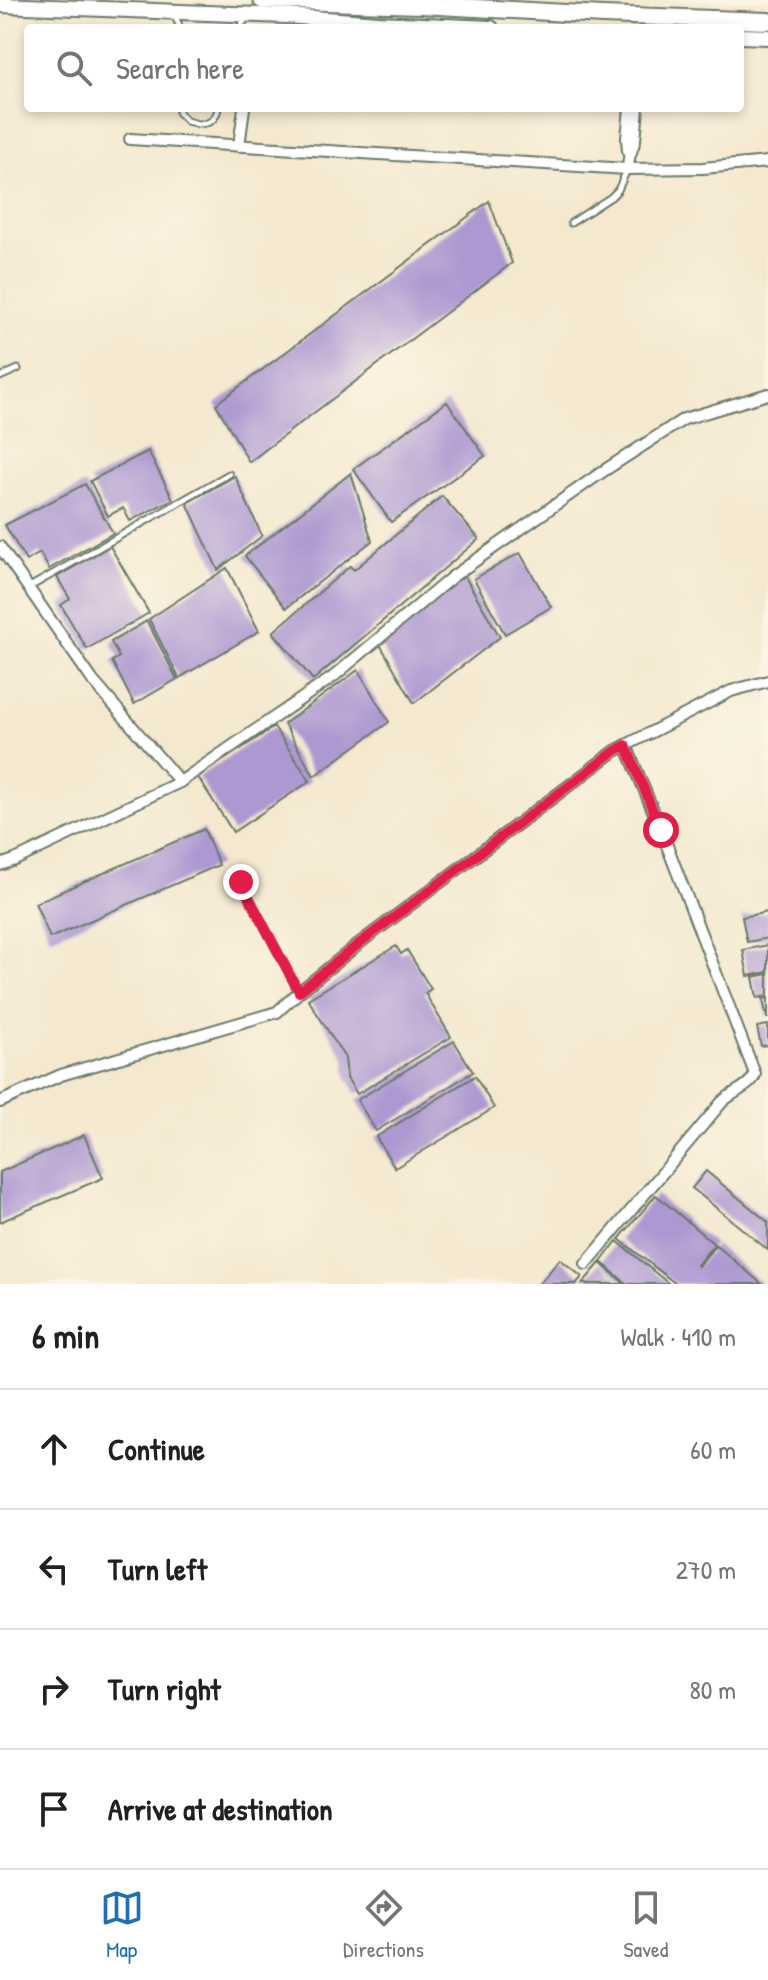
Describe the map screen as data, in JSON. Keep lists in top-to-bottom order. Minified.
{"page":{"search":"Search here","heading":["6 min","Walk · 410 m"],"list":[["Continue","60 m"],["Turn left","270 m"],["Turn right","80 m"],"Arrive at destination"],"nav":["Map","Directions","Saved"]}}
